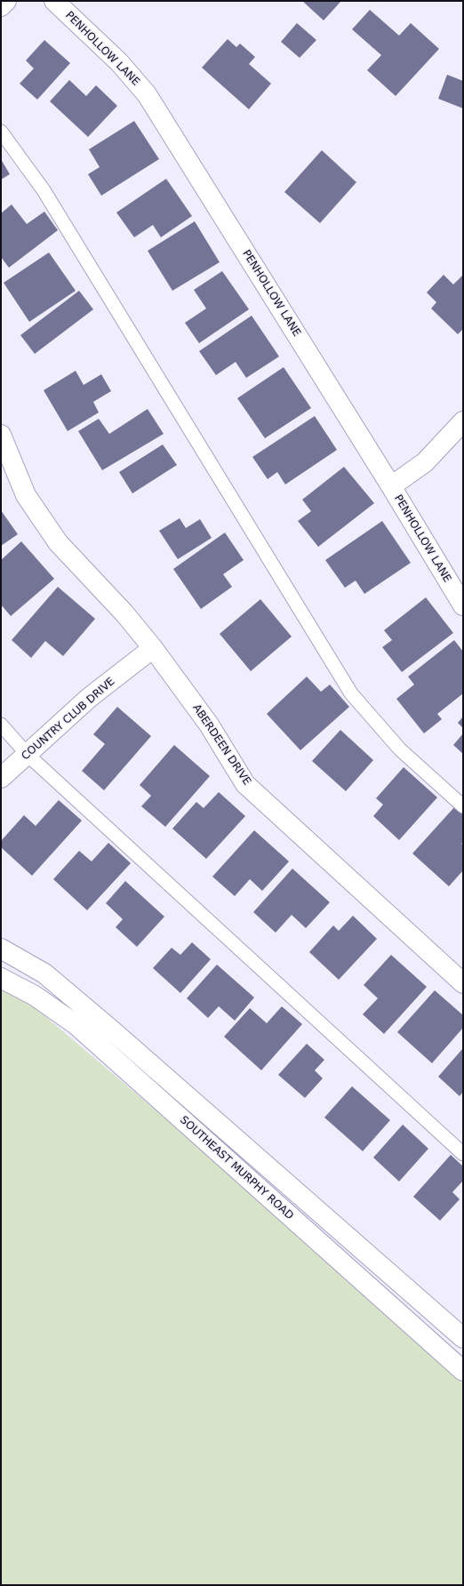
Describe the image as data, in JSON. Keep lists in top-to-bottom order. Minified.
{"streets":{"street":["PENHOLLOW LANE","COUNTRY CLUB DRIVE","ABERDEEN DRIVE","SOUTHEAST MURPHY ROAD"]},"crossings":[["COUNTRY CLUB DRIVE","ABERDEEN DRIVE"]]}
